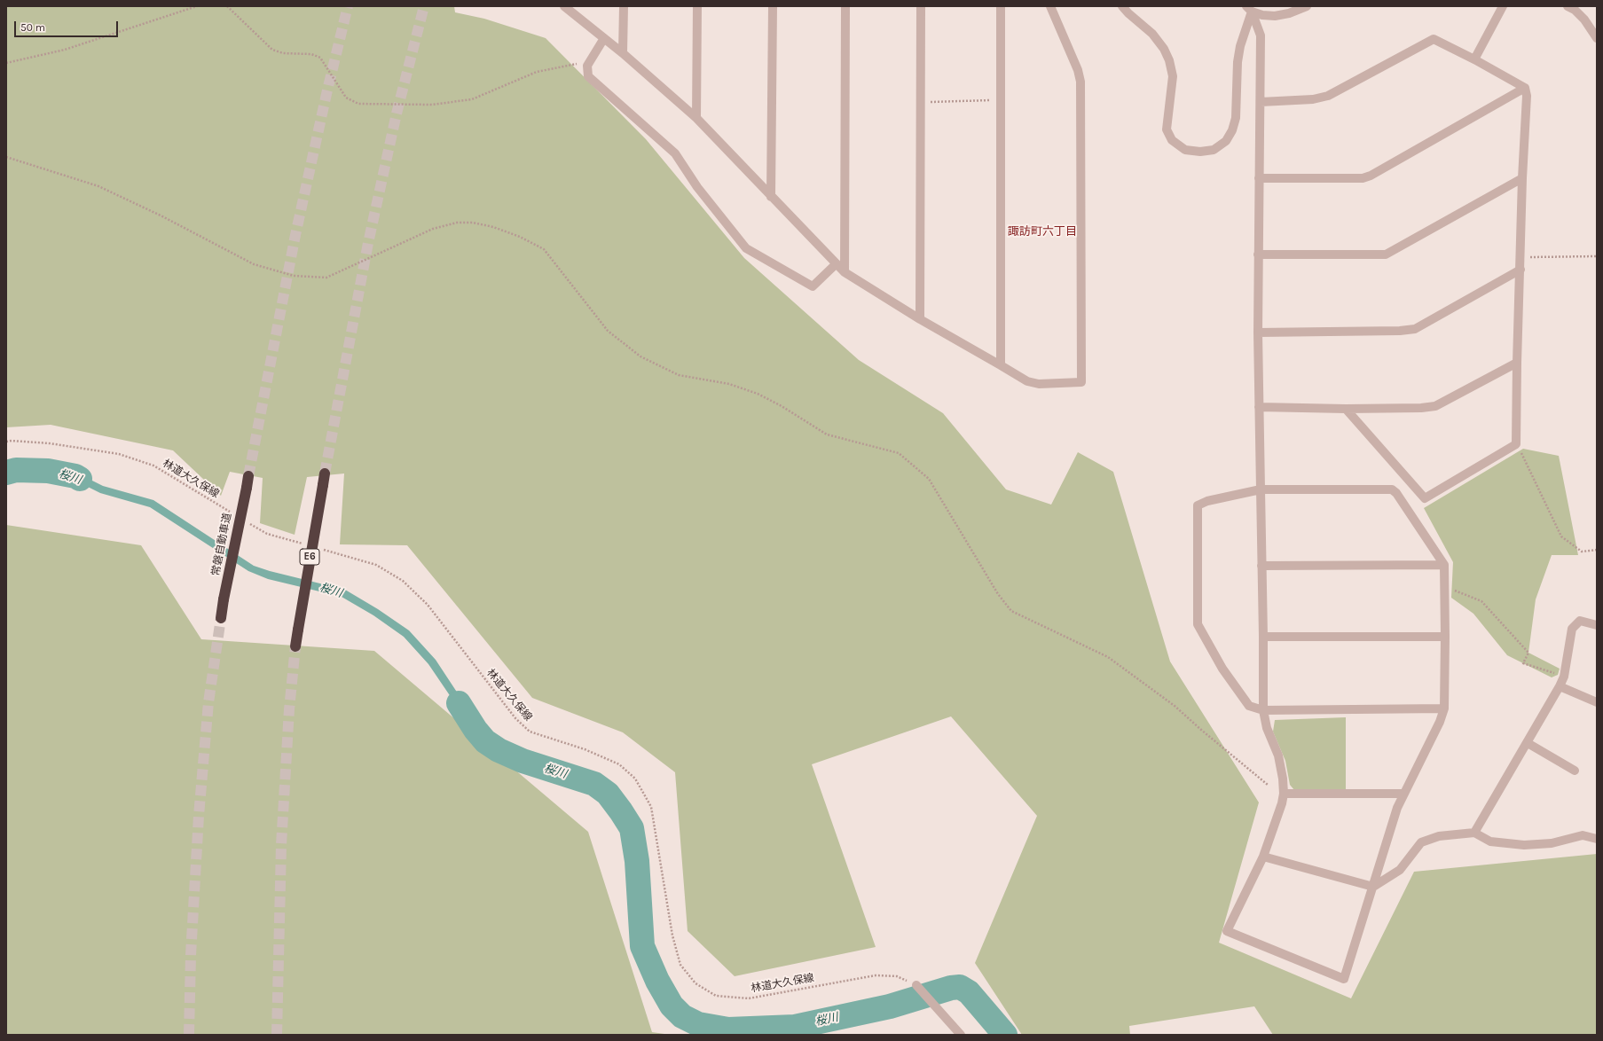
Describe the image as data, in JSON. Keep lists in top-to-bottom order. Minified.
{"streets":{"highway":["常磐自動車道","E6"],"path":["林道大久保線"]},"districts":["諏訪町六丁目"],"water":["桜川"],"scale_bar":"50 m"}
